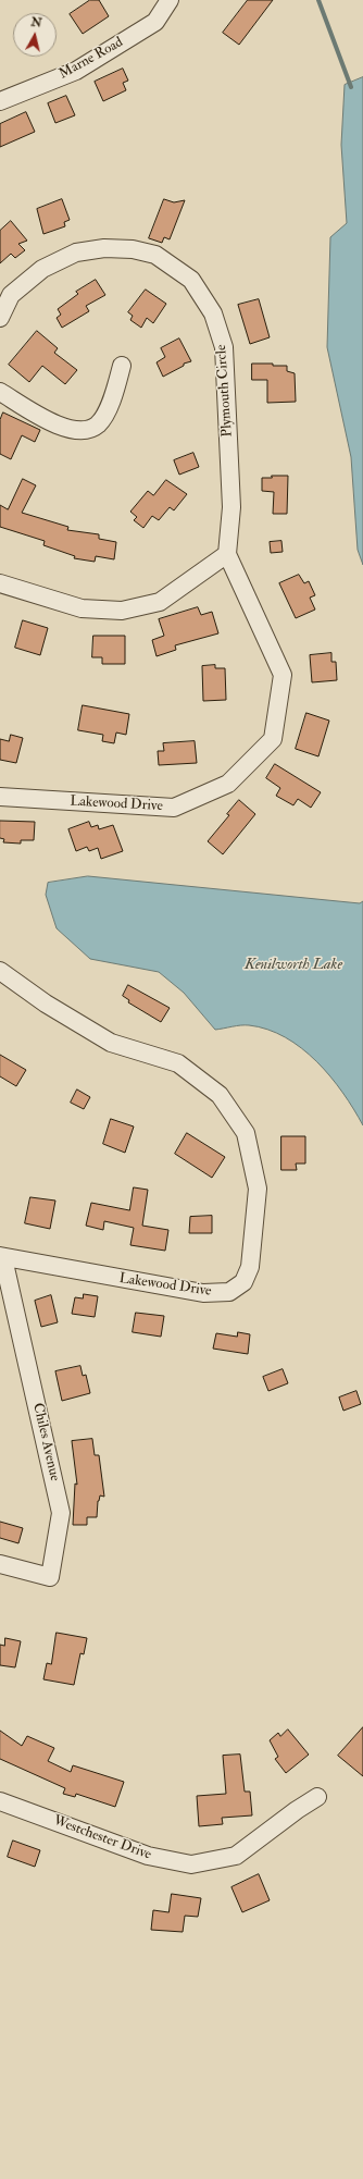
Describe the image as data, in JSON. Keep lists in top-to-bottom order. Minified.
{"streets":{"street":["Marne Road","Plymouth Circle","Lakewood Drive","Chiles Avenue","Westchester Drive"]},"crossings":[["Plymouth Circle","Lakewood Drive"],["Lakewood Drive","Chiles Avenue"]],"water":["Kenilworth Lake"],"north":"top"}
